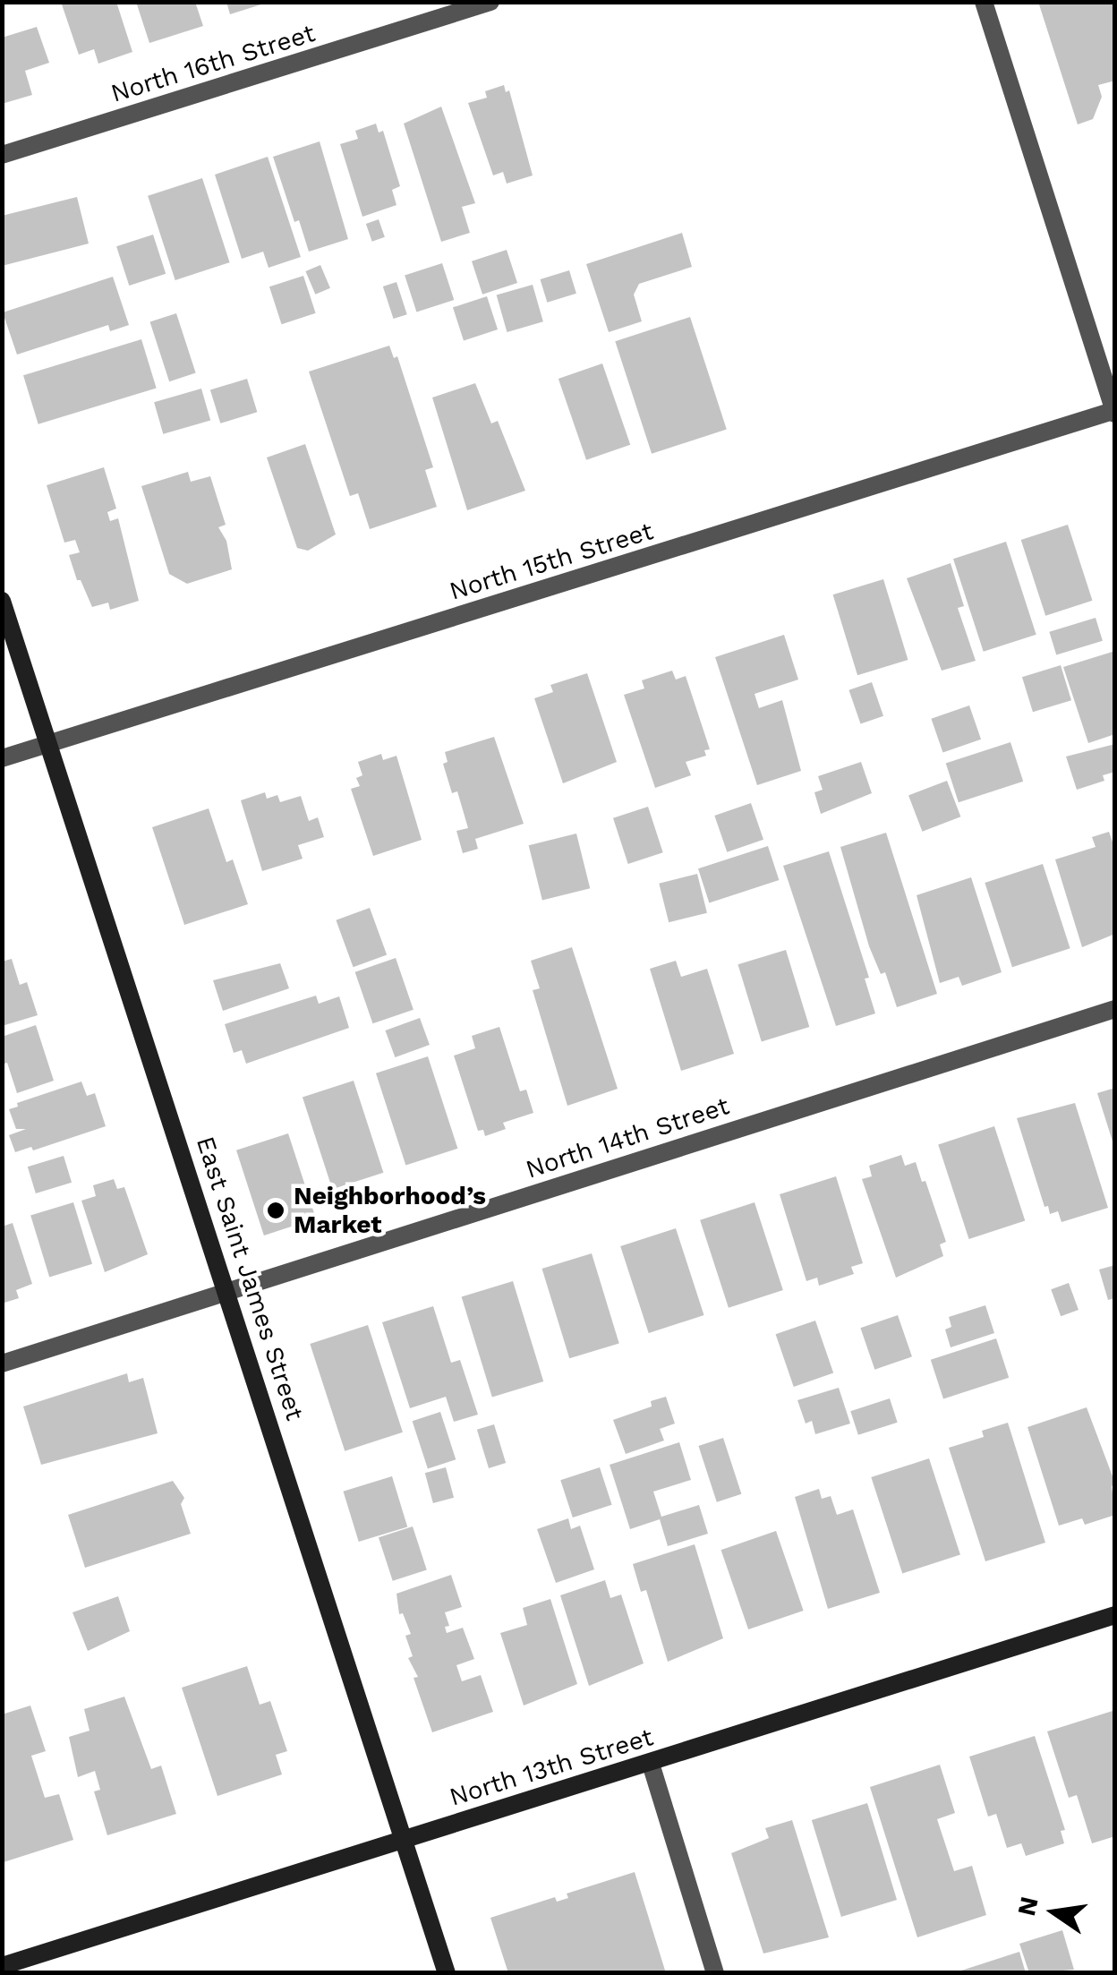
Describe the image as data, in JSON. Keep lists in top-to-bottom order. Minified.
{"streets":{"street":["North 16th Street","North 15th Street","North 14th Street","East Saint James Street","North 13th Street"]},"crossings":[["North 15th Street","East Saint James Street"],["North 14th Street","East Saint James Street"],["East Saint James Street","North 13th Street"]],"places":["Neighborhood’s Market"],"north":"left"}
